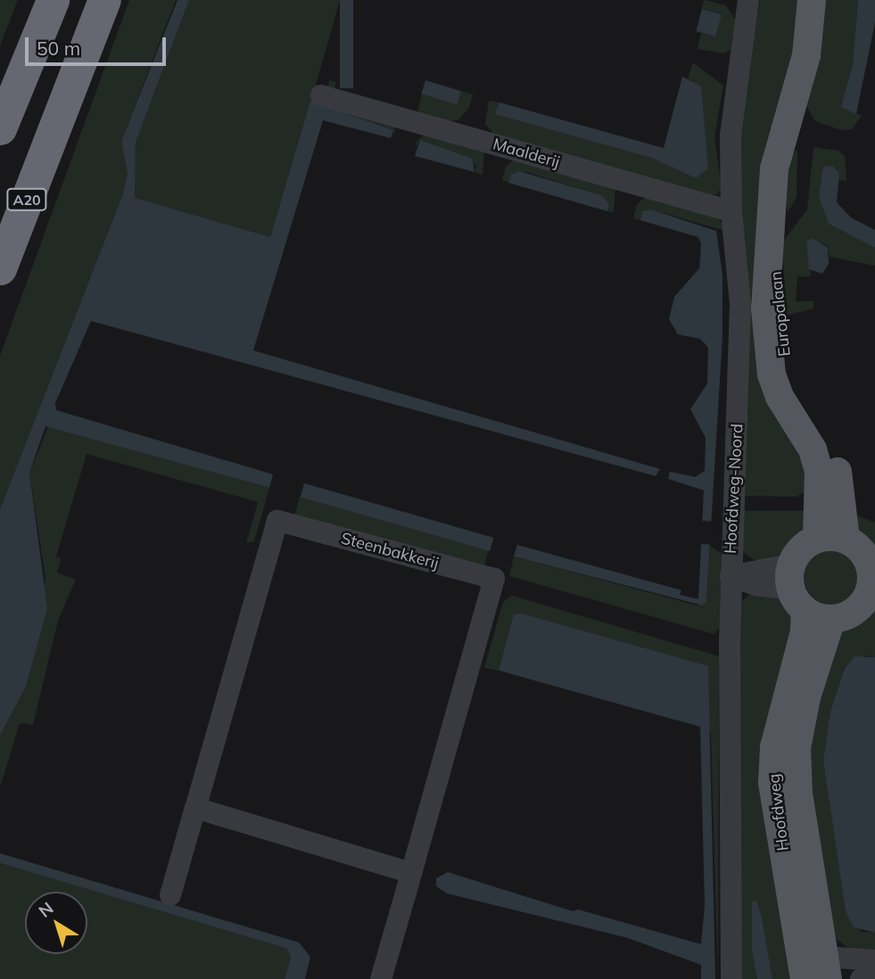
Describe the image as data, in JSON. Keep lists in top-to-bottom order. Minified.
{"streets":{"highway":["A20"],"main road":["Europalaan","Hoofdweg"],"street":["Maalderij","Hoofdweg-Noord","Steenbakkerij"]},"crossings":[["Maalderij","Hoofdweg-Noord"],["Europalaan","Hoofdweg"]],"scale_bar":"50 m","north":"top left"}
